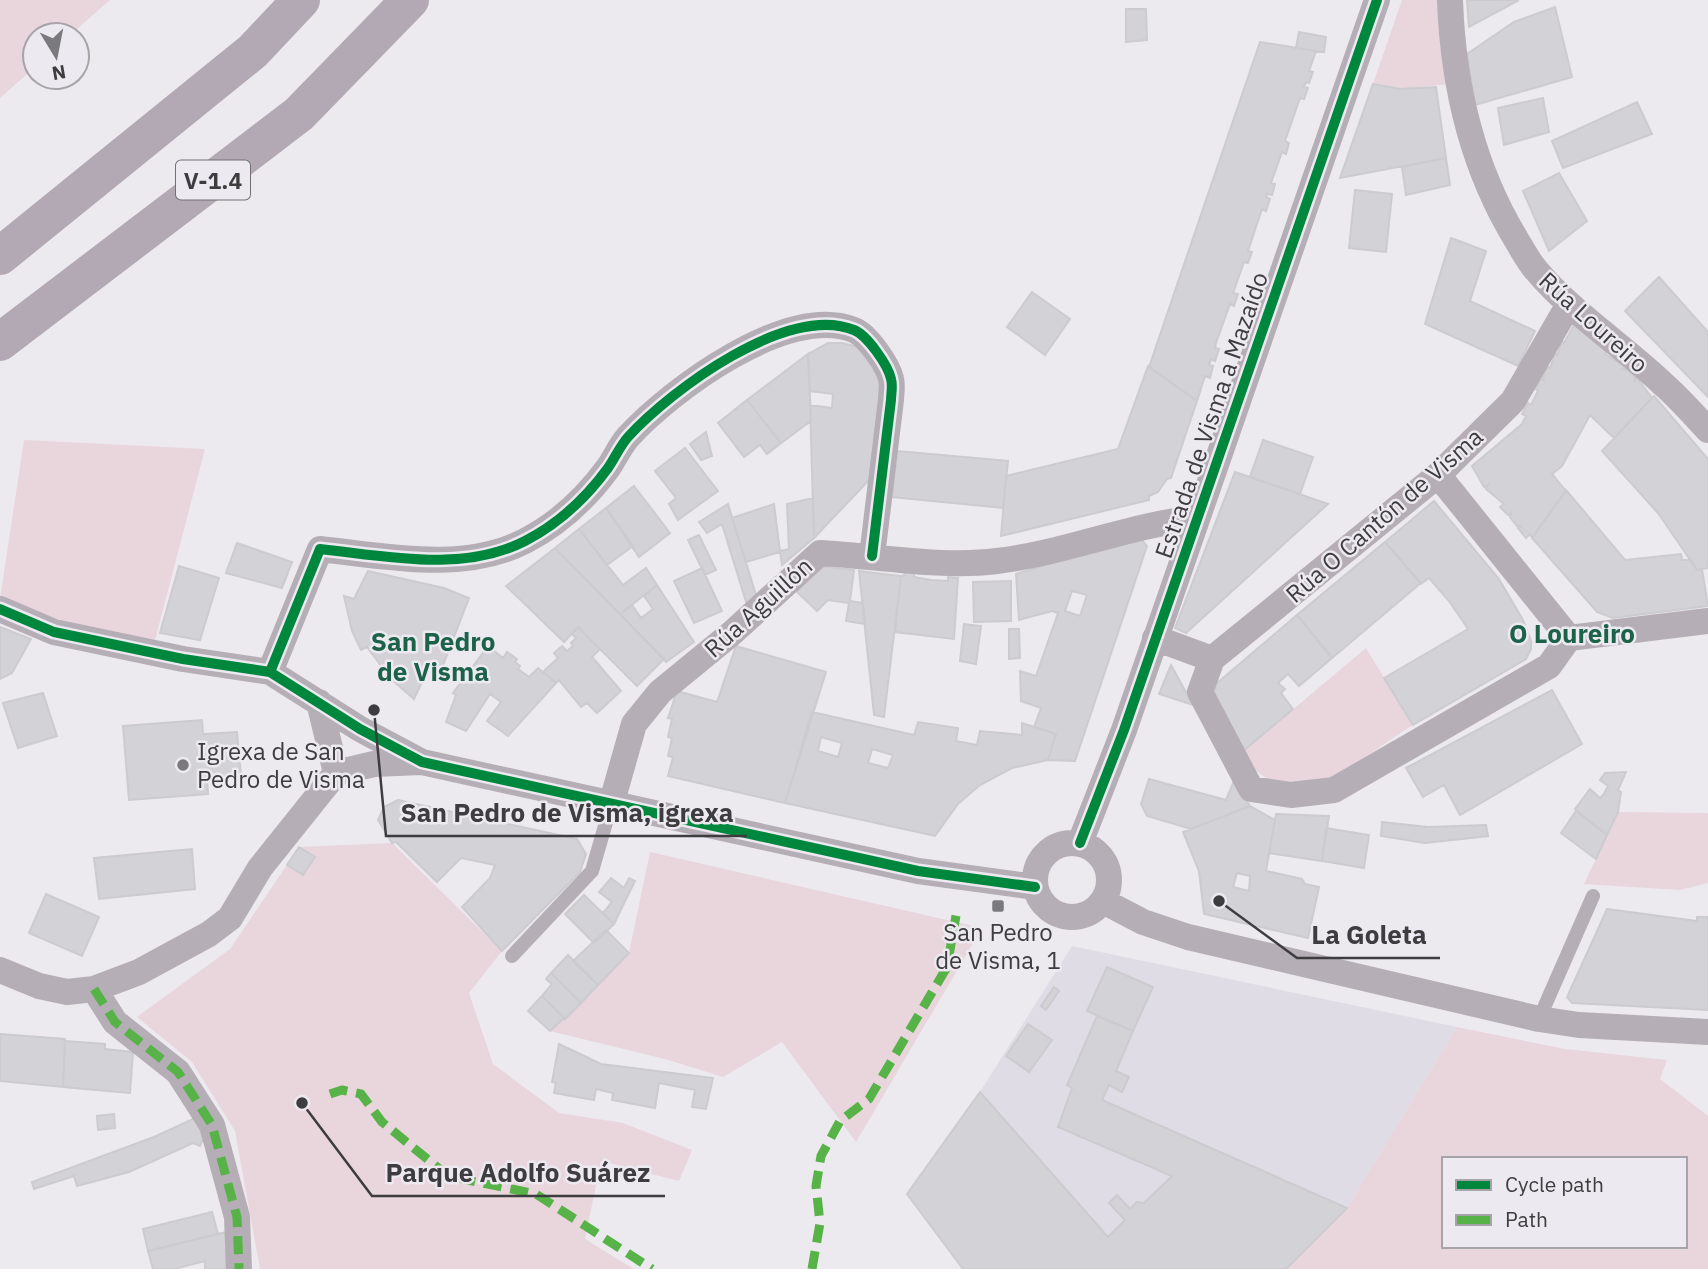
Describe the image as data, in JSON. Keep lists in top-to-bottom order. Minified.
{"streets":{"highway":["V-1.4"],"street":["Rúa Loureiro","Estrada de Visma a Mazaído","Rúa O Cantón de Visma","Rúa Aguillón"]},"crossings":[["Rúa Loureiro","Rúa O Cantón de Visma"],["Estrada de Visma a Mazaído","Rúa Aguillón"]],"districts":["O Loureiro","San Pedro de Visma"],"places":{"other":["San Pedro de Visma, igrexa","Igrexa de San Pedro de Visma","La Goleta","Parque Adolfo Suárez"],"transit":["San Pedro de Visma, 1"]},"legend":["Cycle path","Path"],"north":"bottom"}
